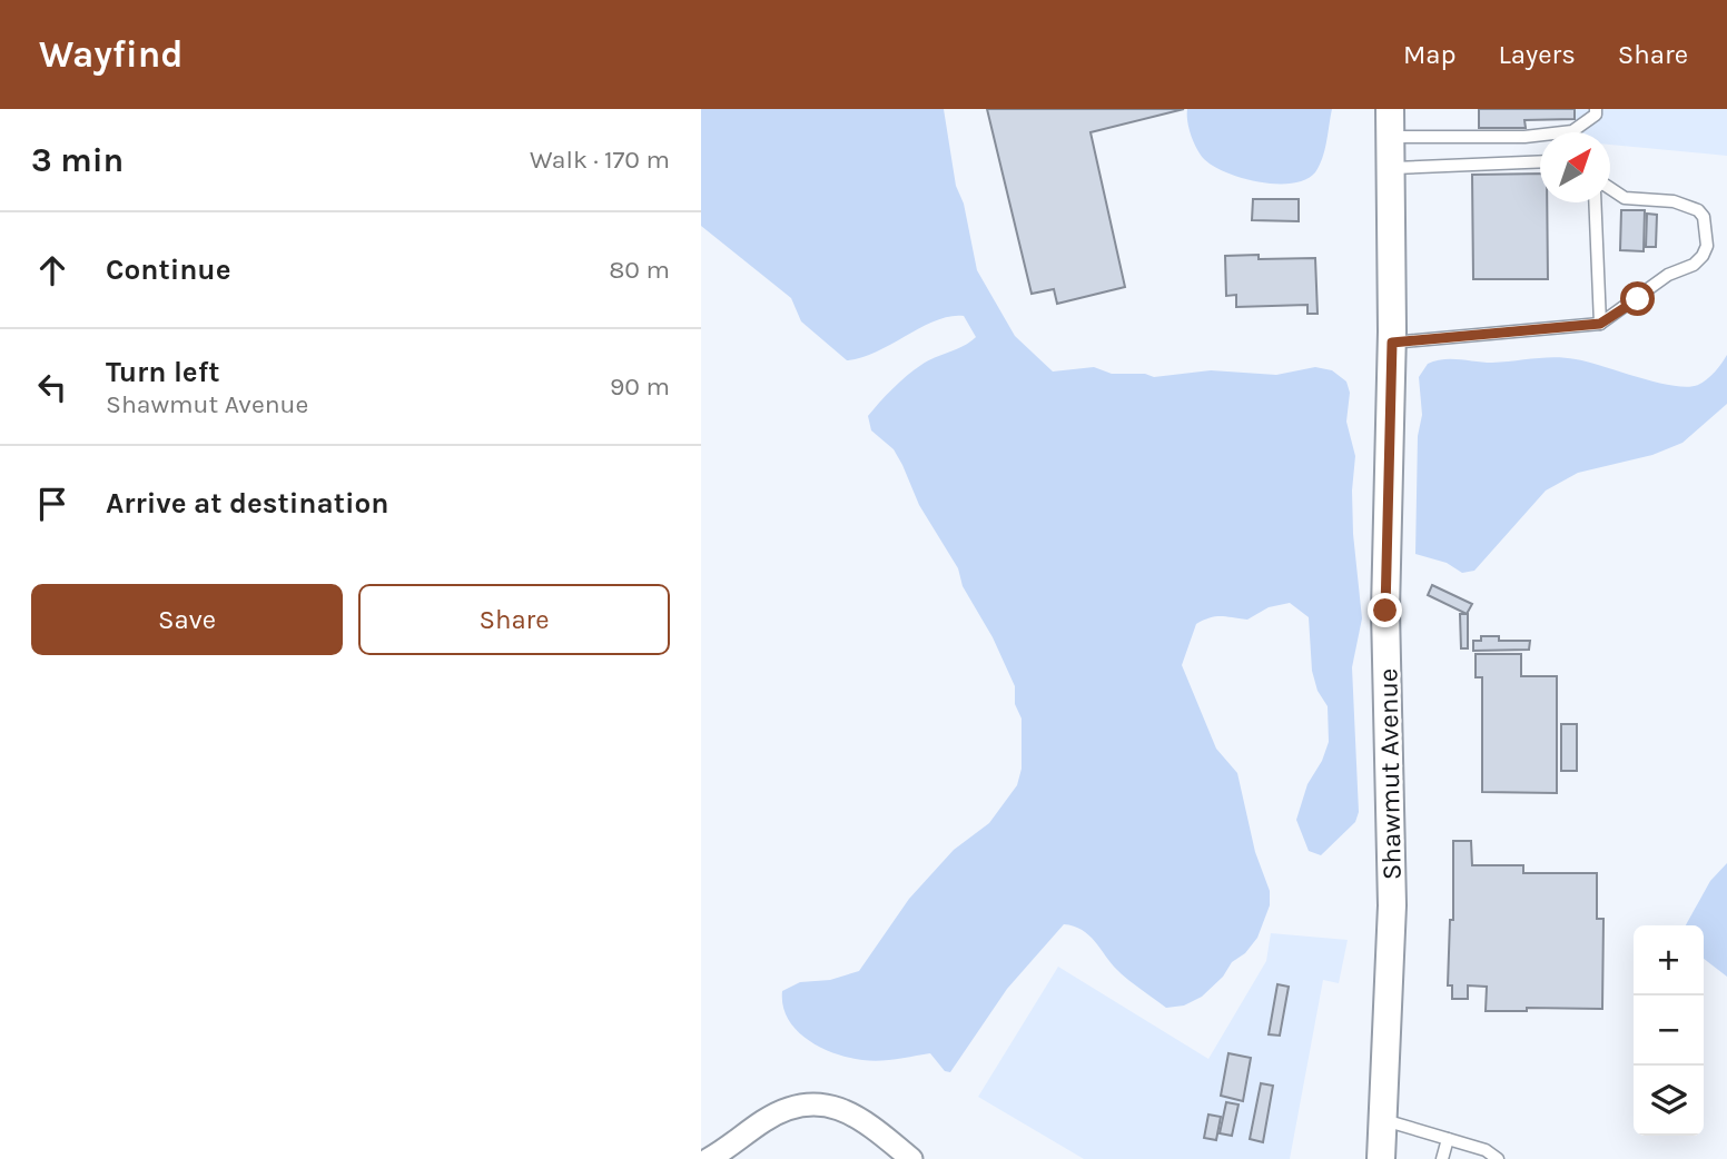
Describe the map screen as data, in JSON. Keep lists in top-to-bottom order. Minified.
{"streets":{"street":["Shawmut Avenue"]},"north":"top right","page":{"header":"Wayfind","nav":["Map","Layers","Share"],"heading":["3 min","Walk · 170 m"],"list":[["Continue","80 m"],["Turn left","Shawmut Avenue","90 m"],"Arrive at destination"],"buttons":["Save","Share"],"map_buttons":["+","−"]}}
